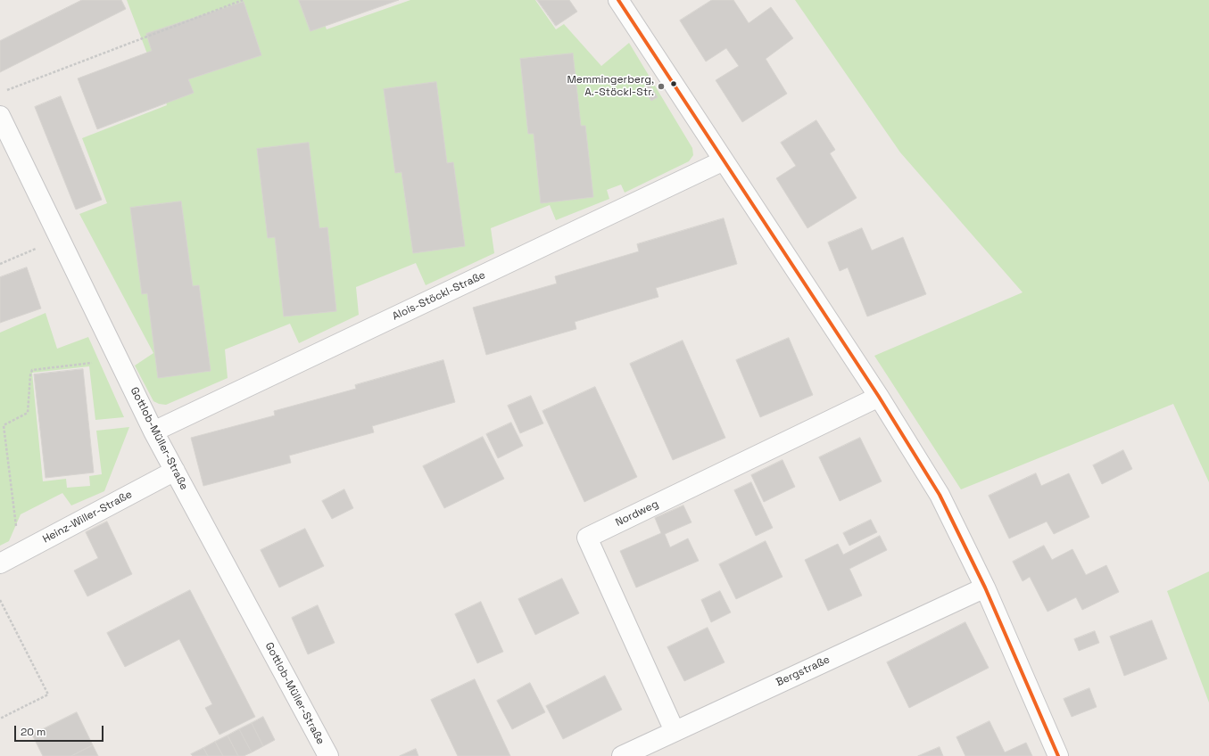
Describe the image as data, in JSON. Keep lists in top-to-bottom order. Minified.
{"streets":{"street":["Alois-Stöckl-Straße","Gottlob-Müller-Straße","Nordweg","Heinz-Willer-Straße","Bergstraße"]},"crossings":[["Alois-Stöckl-Straße","Gottlob-Müller-Straße"],["Gottlob-Müller-Straße","Heinz-Willer-Straße"],["Nordweg","Bergstraße"]],"places":["Memmingerberg, A.-Stöckl-Str."],"scale_bar":"20 m"}
